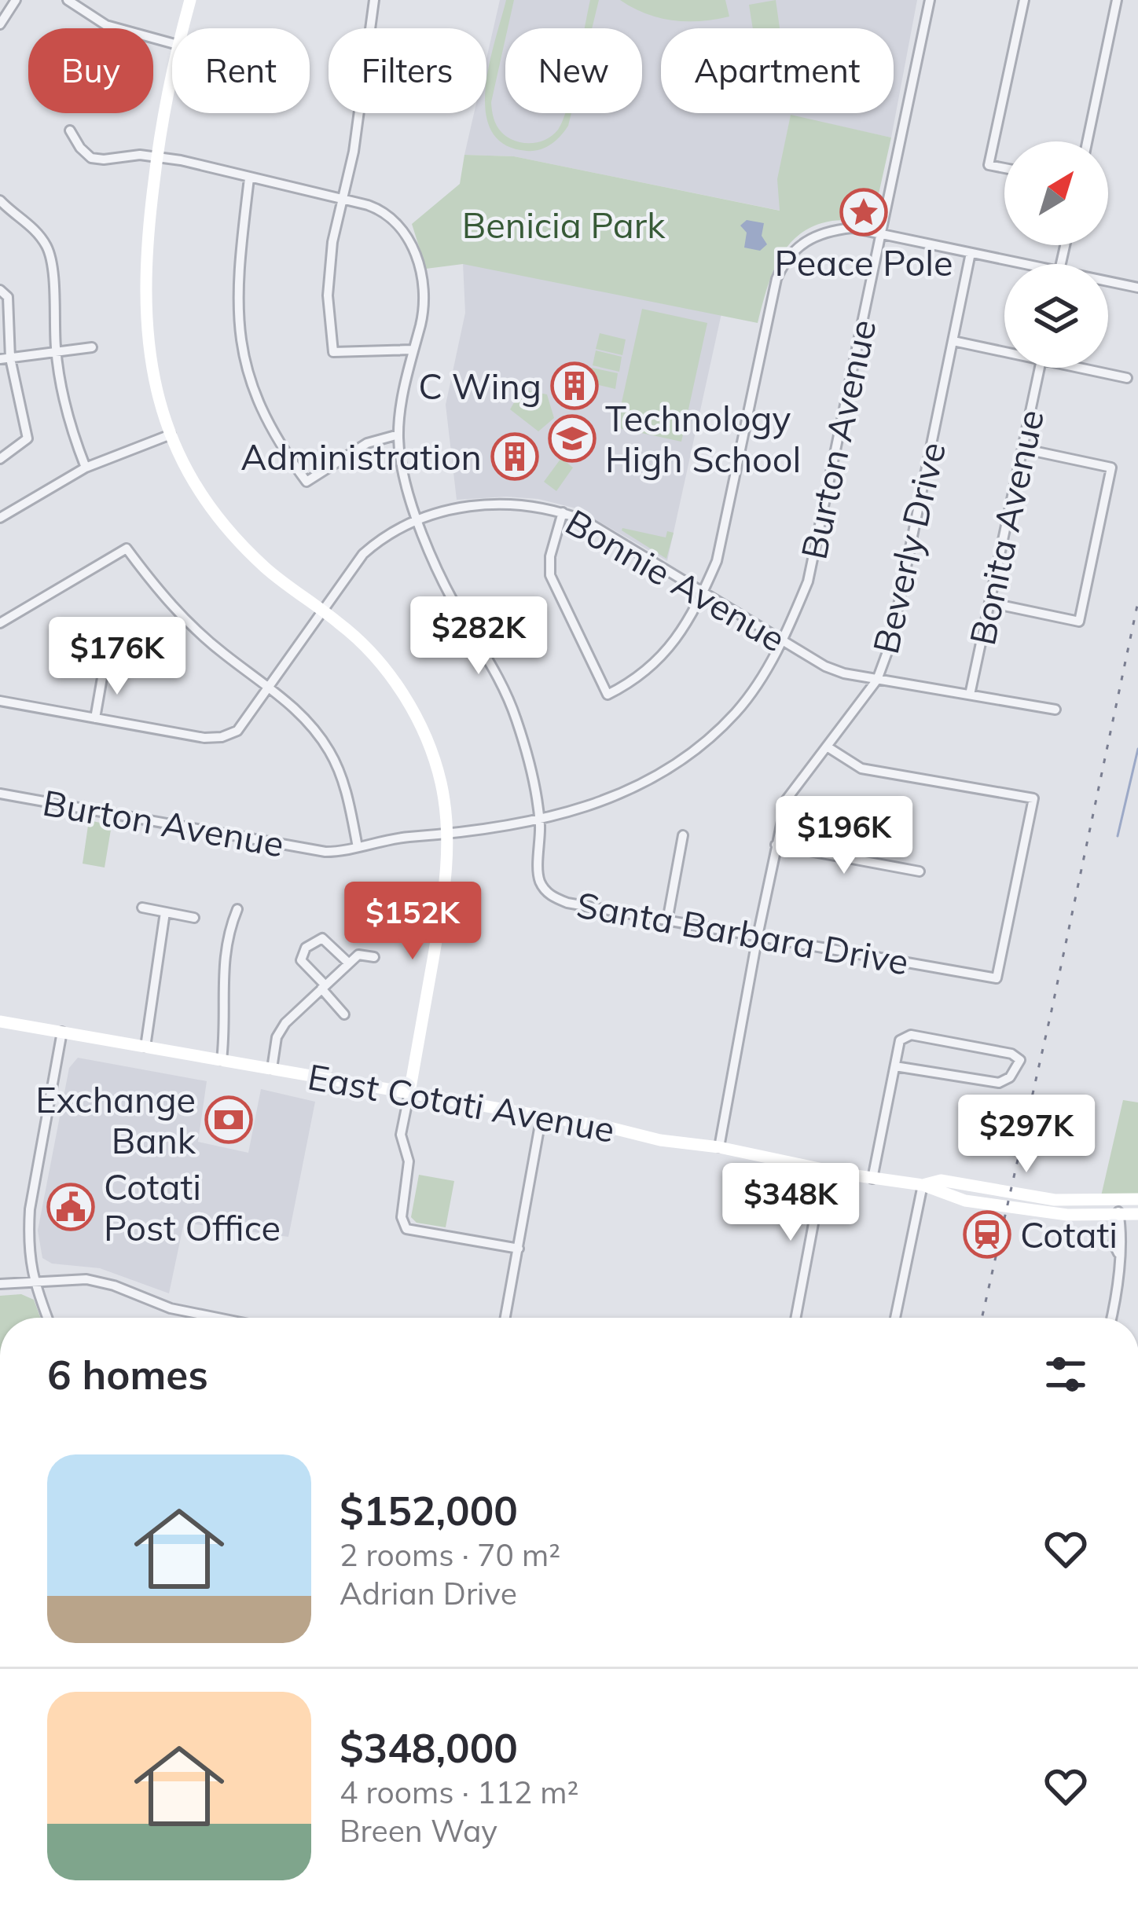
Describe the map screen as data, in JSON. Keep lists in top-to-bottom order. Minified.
{"streets":{"main road":["East Cotati Avenue"],"street":["Burton Avenue","Bonita Avenue","Beverly Drive","Bonnie Avenue","Santa Barbara Drive"]},"crossings":[["Burton Avenue","Bonnie Avenue"],["Burton Avenue","Santa Barbara Drive"],["Bonita Avenue","Bonnie Avenue"],["Beverly Drive","Bonnie Avenue"],["Beverly Drive","Santa Barbara Drive"],["Beverly Drive","East Cotati Avenue"],["Bonnie Avenue","Santa Barbara Drive"]],"parks":["Benicia Park"],"places":{"place":["Peace Pole"],"building":["C Wing","Administration"],"school or university":["Technology High School"],"bank":["Exchange Bank"],"public building":["Cotati Post Office"],"station":["Cotati"]},"north":"top right","page":{"chip":["Buy","Rent","Filters","New","Apartment"],"price":["$282K","$176K","$196K","$152K","$297K","$348K"],"heading":"6 homes","list":[{"name":"$152,000","note":"2 rooms · 70 m² · Adrian Drive"},{"name":"$348,000","note":"4 rooms · 112 m² · Breen Way"}]}}
